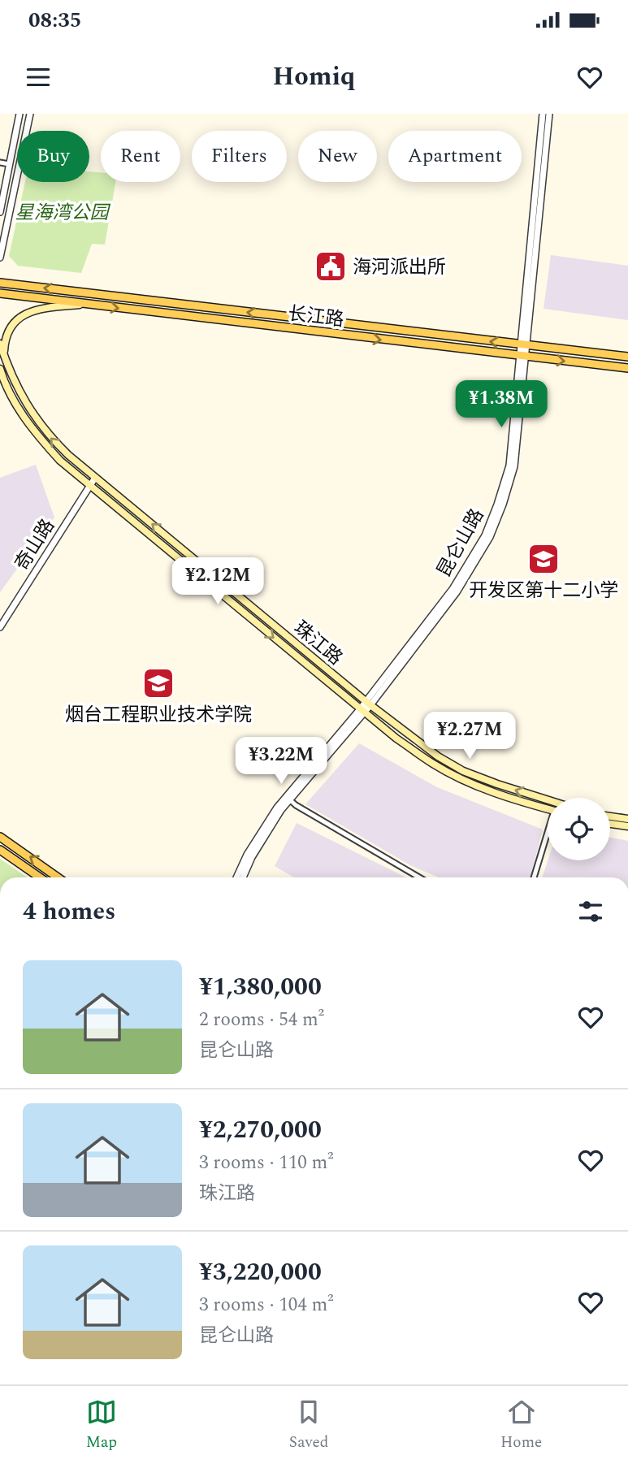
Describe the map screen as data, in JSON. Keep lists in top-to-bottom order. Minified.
{"streets":{"main road":["长江路","珠江路"],"street":["昆仑山路","奇山路"]},"crossings":[["长江路","昆仑山路"],["昆仑山路","珠江路"],["奇山路","珠江路"]],"parks":["星海湾公园"],"places":{"public building":["海河派出所"],"school or university":["开发区第十二小学","烟台工程职业技术学院"]},"page":{"status":"08:35","header":"Homiq","chip":["Buy","Rent","Filters","New","Apartment"],"price":["¥1.38M","¥2.12M","¥2.27M","¥3.22M"],"heading":"4 homes","list":[{"name":"¥1,380,000","note":"2 rooms · 54 m² · 昆仑山路"},{"name":"¥2,270,000","note":"3 rooms · 110 m² · 珠江路"},{"name":"¥3,220,000","note":"3 rooms · 104 m² · 昆仑山路"}],"tabs":["Map","Saved","Home"]}}
